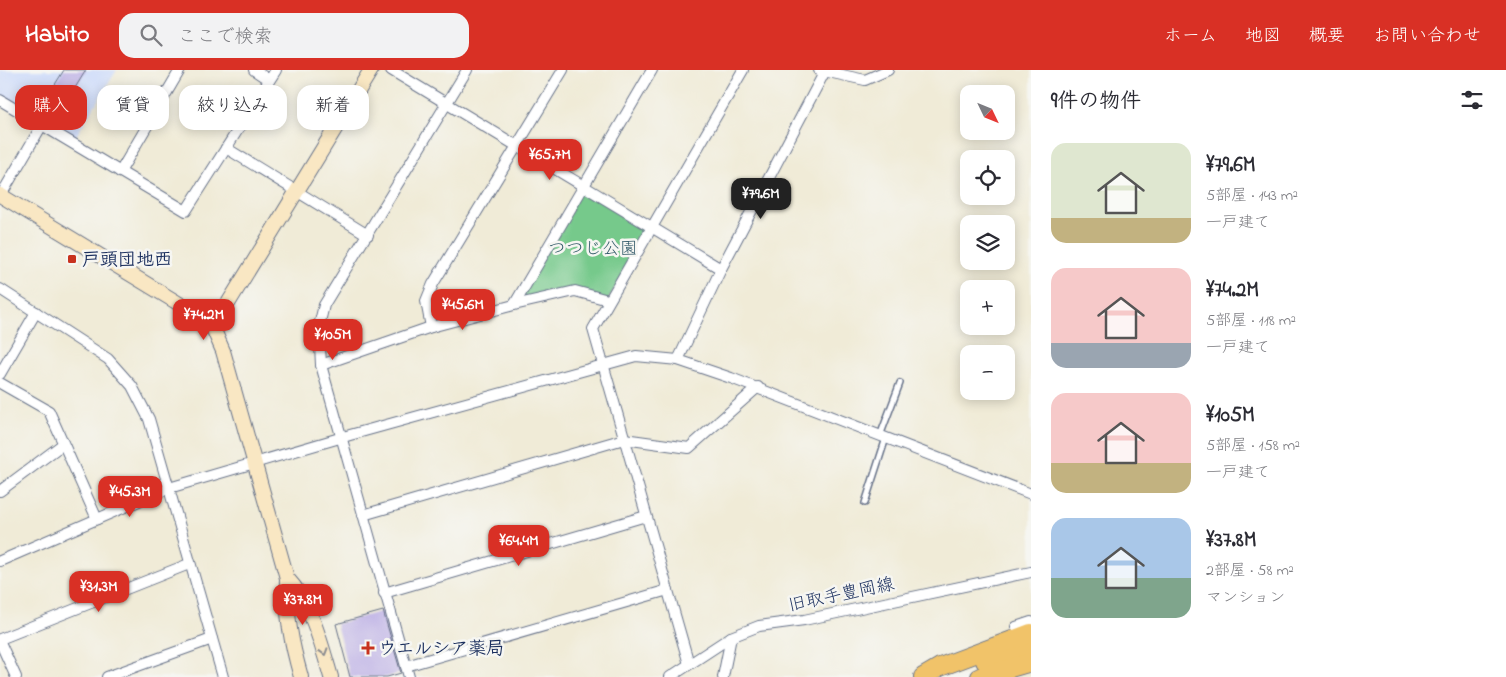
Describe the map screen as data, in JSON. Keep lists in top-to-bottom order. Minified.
{"streets":{"street":["旧取手豊岡線"]},"parks":["つつじ公園"],"places":{"transit":["戸頭団地西"],"health":["ウエルシア薬局"]},"north":"bottom right","page":{"header":"Habito","search":"ここで検索","nav":["ホーム","地図","概要","お問い合わせ"],"heading":"9件の物件","map_buttons":["+","−"],"chip":["購入","賃貸","絞り込み","新着"],"list":[{"name":"¥79.6M","note":"5部屋 · 143 m² · 一戸建て"},{"name":"¥74.2M","note":"5部屋 · 118 m² · 一戸建て"},{"name":"¥105M","note":"5部屋 · 158 m² · 一戸建て"},{"name":"¥37.8M","note":"2部屋 · 58 m² · マンション"}],"price":["¥65.7M","¥79.6M","¥45.6M","¥74.2M","¥105M","¥45.3M","¥64.4M","¥31.3M","¥37.8M"]}}
